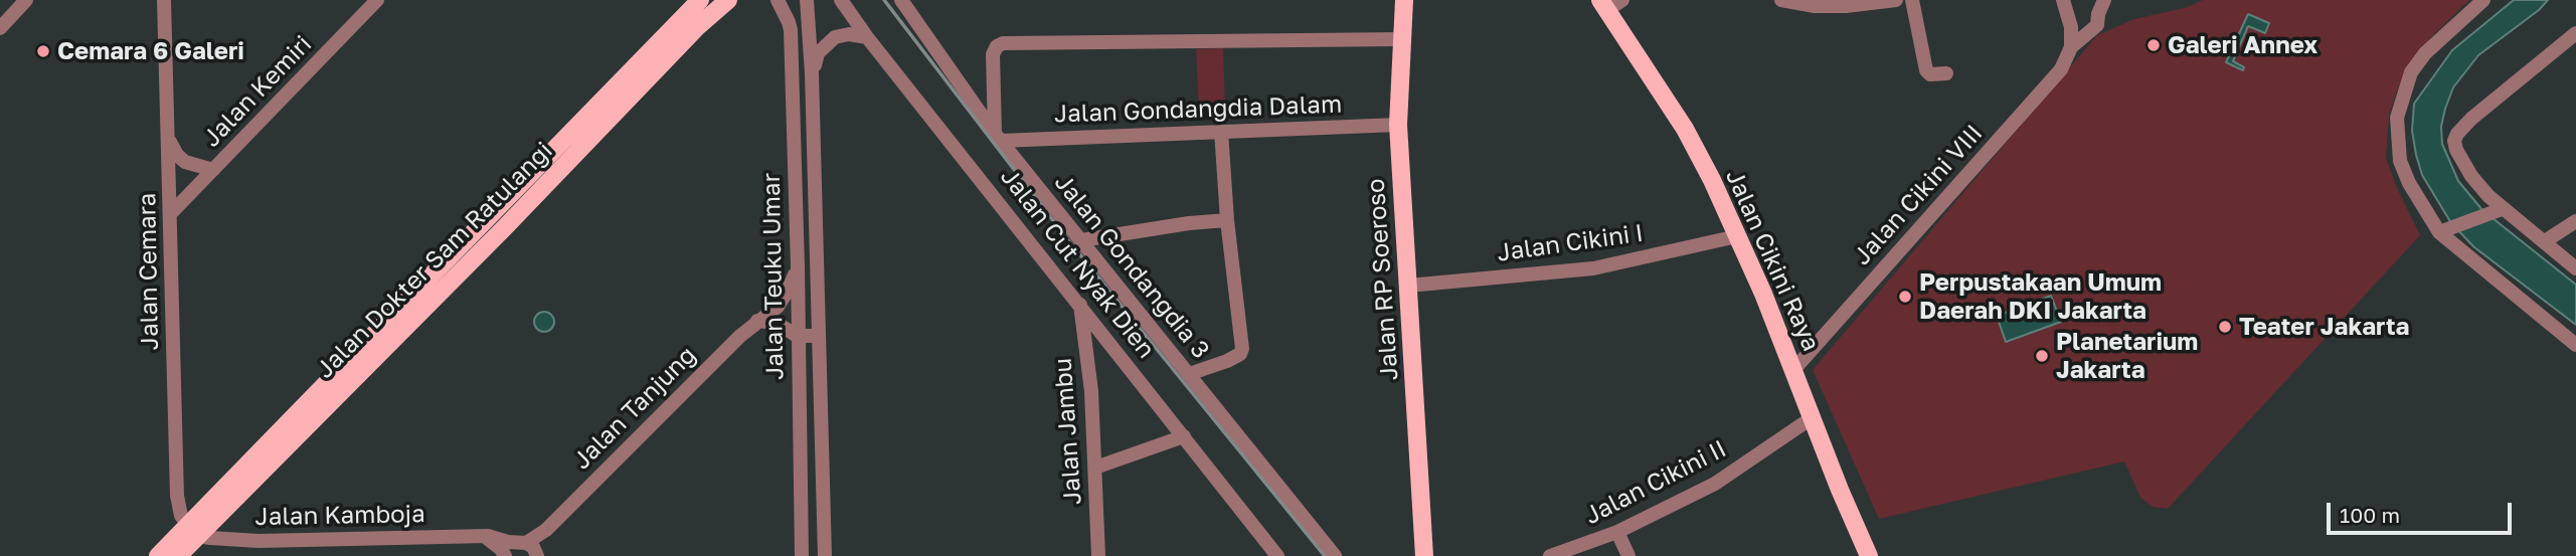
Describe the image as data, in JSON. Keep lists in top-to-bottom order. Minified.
{"streets":{"main road":["Jalan Dokter Sam Ratulangi","Jalan Cikini Raya","Jalan RP Soeroso"],"street":["Jalan Kemiri","Jalan Gondangdia Dalam","Jalan Cikini VIII","Jalan Cikini I","Jalan Cut Nyak Dien","Jalan Gondangdia 3","Jalan Cemara","Jalan Teuku Umar","Jalan Tanjung","Jalan Jambu","Jalan Cikini II","Jalan Kamboja"]},"crossings":[["Jalan Kemiri","Jalan Cemara"],["Jalan Gondangdia Dalam","Jalan Gondangdia 3"],["Jalan Gondangdia Dalam","Jalan RP Soeroso"],["Jalan Cikini VIII","Jalan Cikini Raya"],["Jalan Cikini I","Jalan Cikini Raya"],["Jalan Cikini I","Jalan RP Soeroso"],["Jalan Dokter Sam Ratulangi","Jalan Cemara"],["Jalan Dokter Sam Ratulangi","Jalan Kamboja"],["Jalan Cikini Raya","Jalan Cikini II"],["Jalan Cut Nyak Dien","Jalan Jambu"],["Jalan Cemara","Jalan Kamboja"],["Jalan Teuku Umar","Jalan Tanjung"],["Jalan Tanjung","Jalan Kamboja"]],"places":["Galeri Annex","Cemara 6 Galeri","Perpustakaan Umum Daerah DKI Jakarta","Teater Jakarta","Planetarium Jakarta"],"scale_bar":"100 m"}
